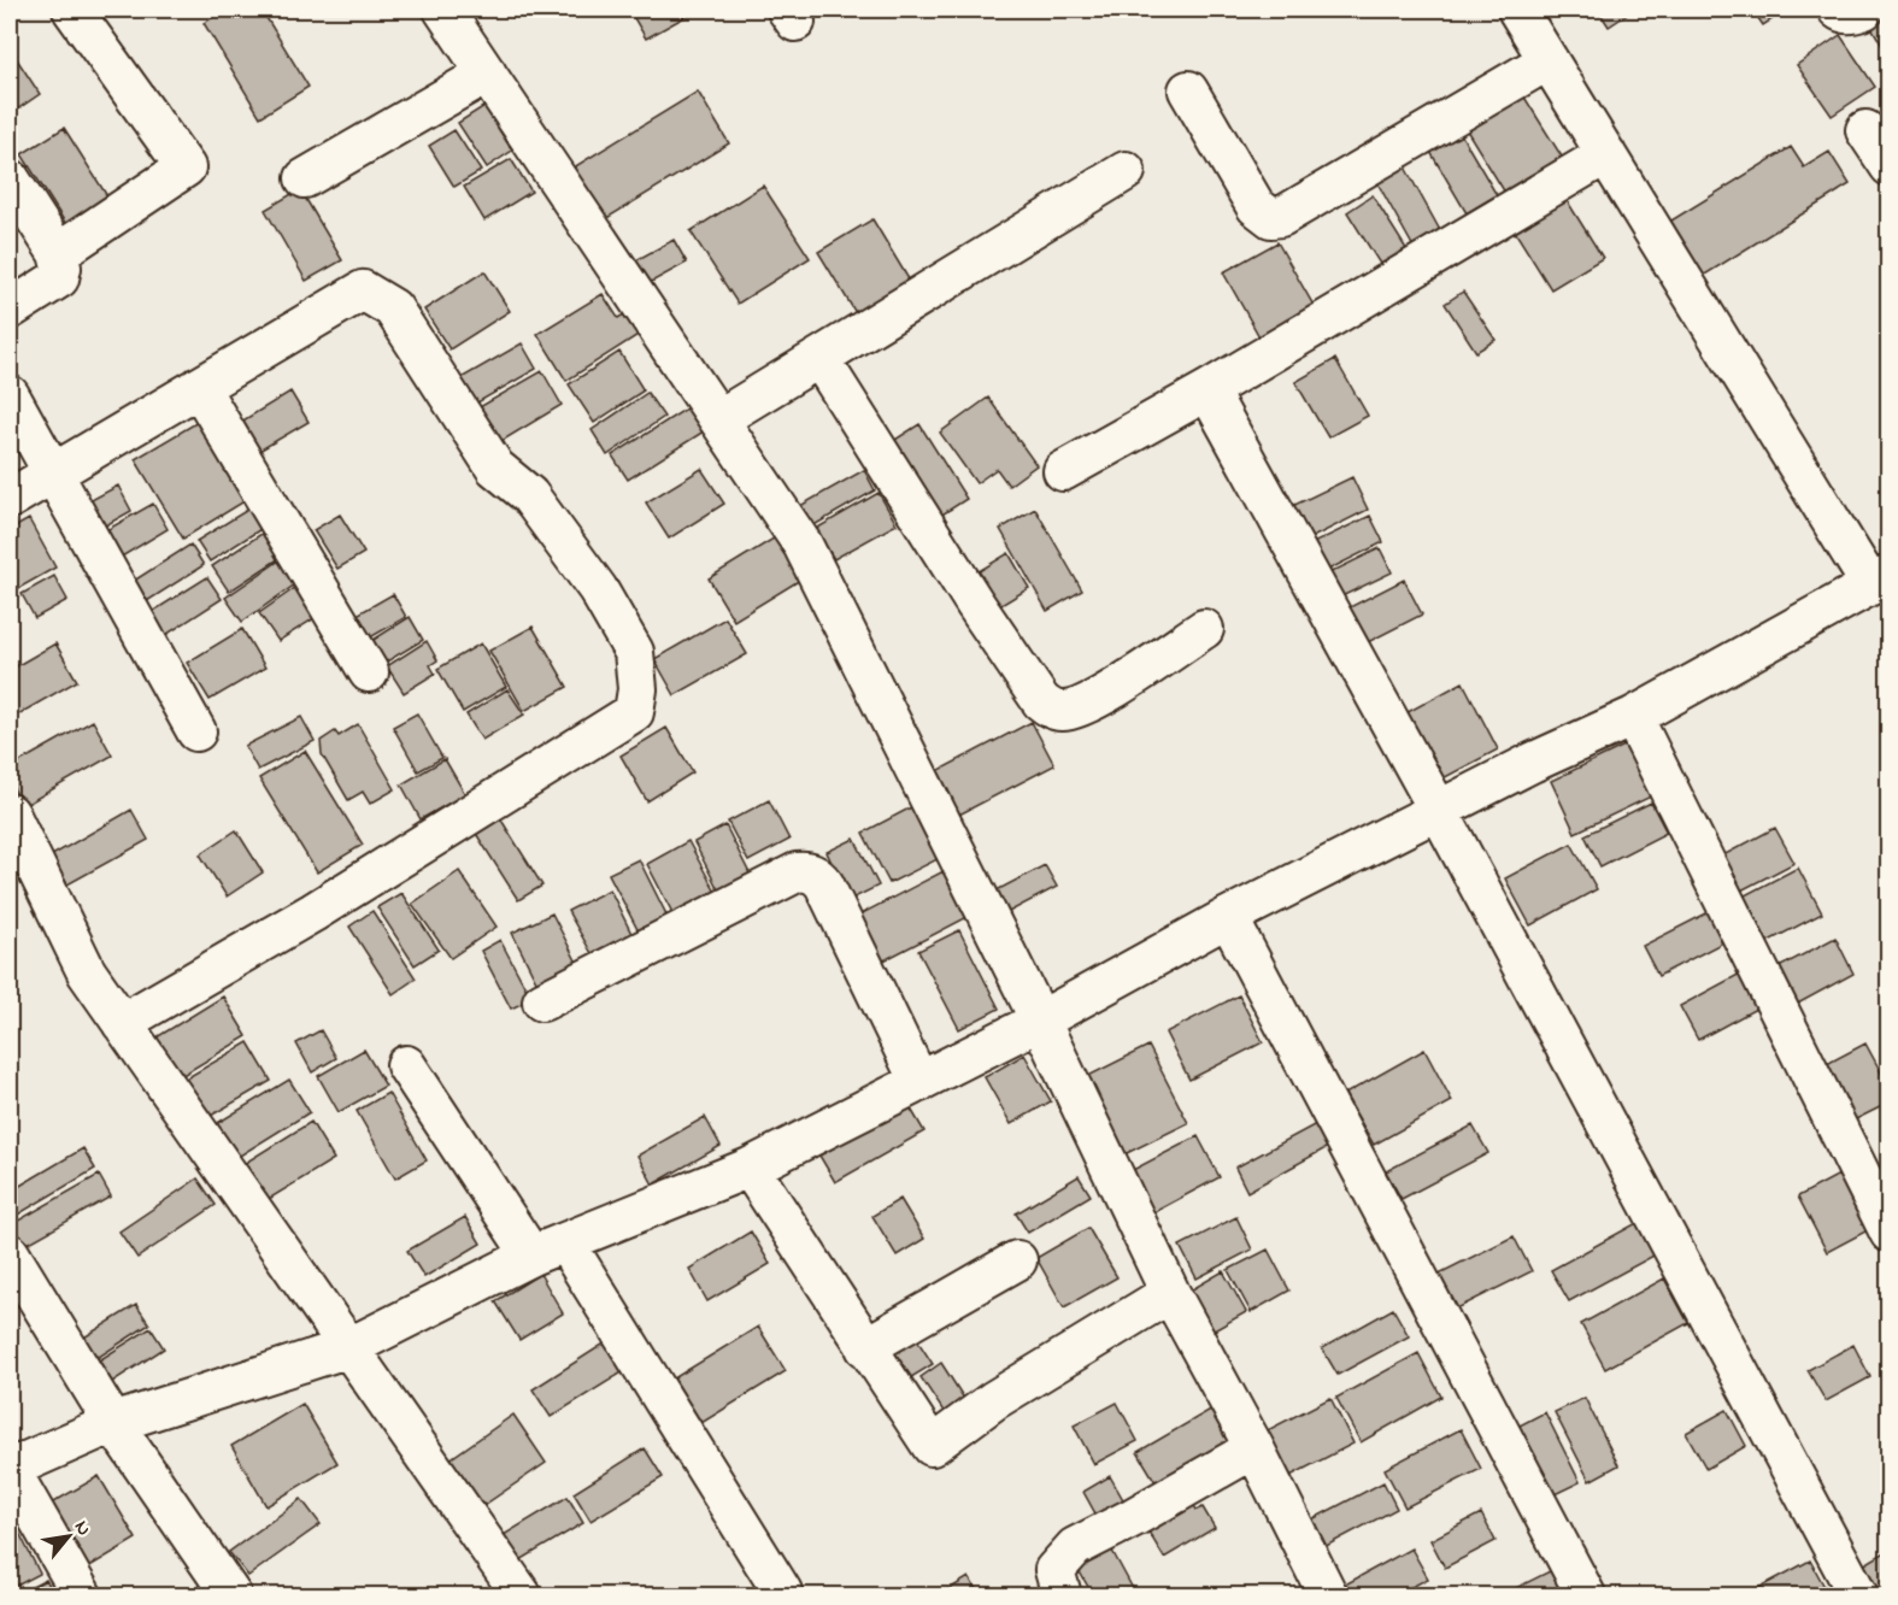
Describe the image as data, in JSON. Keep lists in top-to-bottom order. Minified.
{"north":"top right"}
